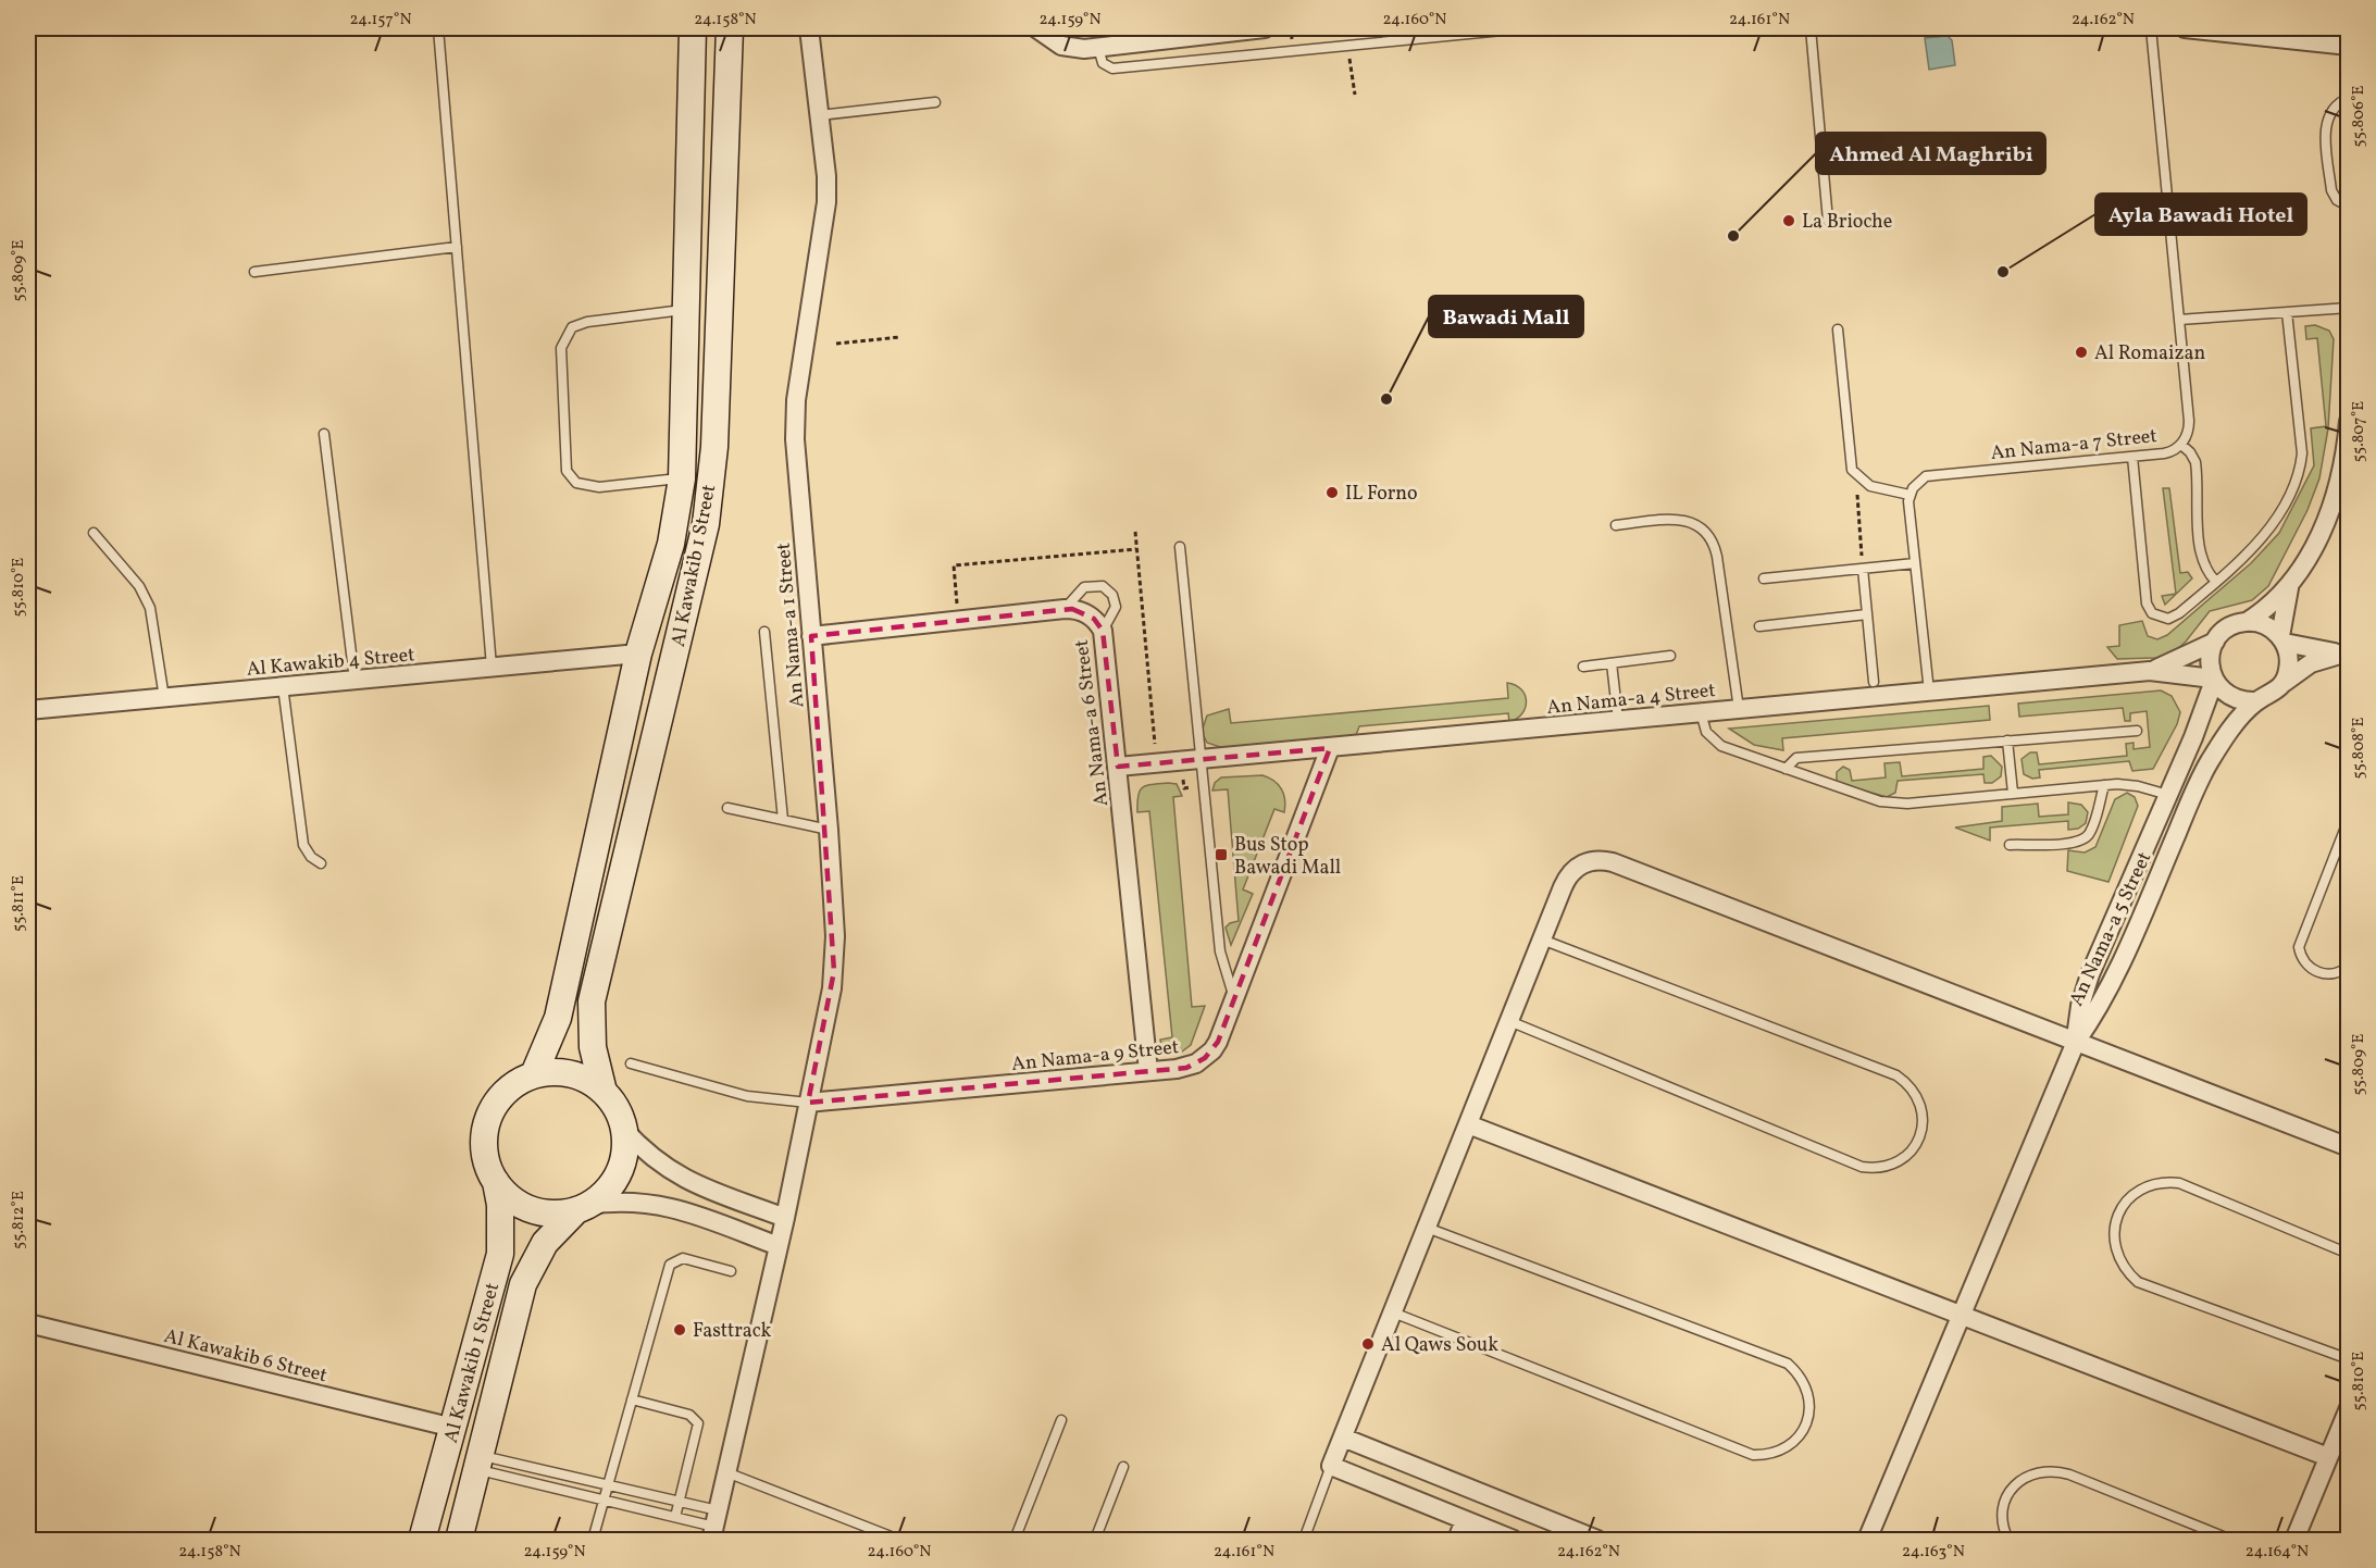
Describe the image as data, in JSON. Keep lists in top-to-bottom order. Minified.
{"streets":{"street":["Al Kawakib 1 Street","An Nama-a 1 Street","Al Kawakib 4 Street","An Nama-a 4 Street","An Nama-a 6 Street","An Nama-a 5 Street","An Nama-a 9 Street","Al Kawakib 6 Street"],"lane":["An Nama-a 7 Street"]},"crossings":[["Al Kawakib 1 Street","Al Kawakib 4 Street"],["Al Kawakib 1 Street","Al Kawakib 6 Street"],["An Nama-a 1 Street","An Nama-a 6 Street"],["An Nama-a 1 Street","An Nama-a 9 Street"],["An Nama-a 4 Street","An Nama-a 6 Street"],["An Nama-a 4 Street","An Nama-a 5 Street"],["An Nama-a 4 Street","An Nama-a 9 Street"],["An Nama-a 6 Street","An Nama-a 9 Street"]],"places":{"other":["La Brioche","Ahmed Al Maghribi","Ayla Bawadi Hotel","Al Romaizan","Bawadi Mall","IL Forno","Fasttrack","Al Qaws Souk"],"transit":["Bus Stop Bawadi Mall"]},"coordinates":["24.157°N","24.158°N","24.159°N","24.160°N","24.161°N","24.162°N","55.806°E","55.809°E","55.807°E","55.810°E","55.808°E","55.811°E","55.812°E","24.163°N","24.164°N"]}
